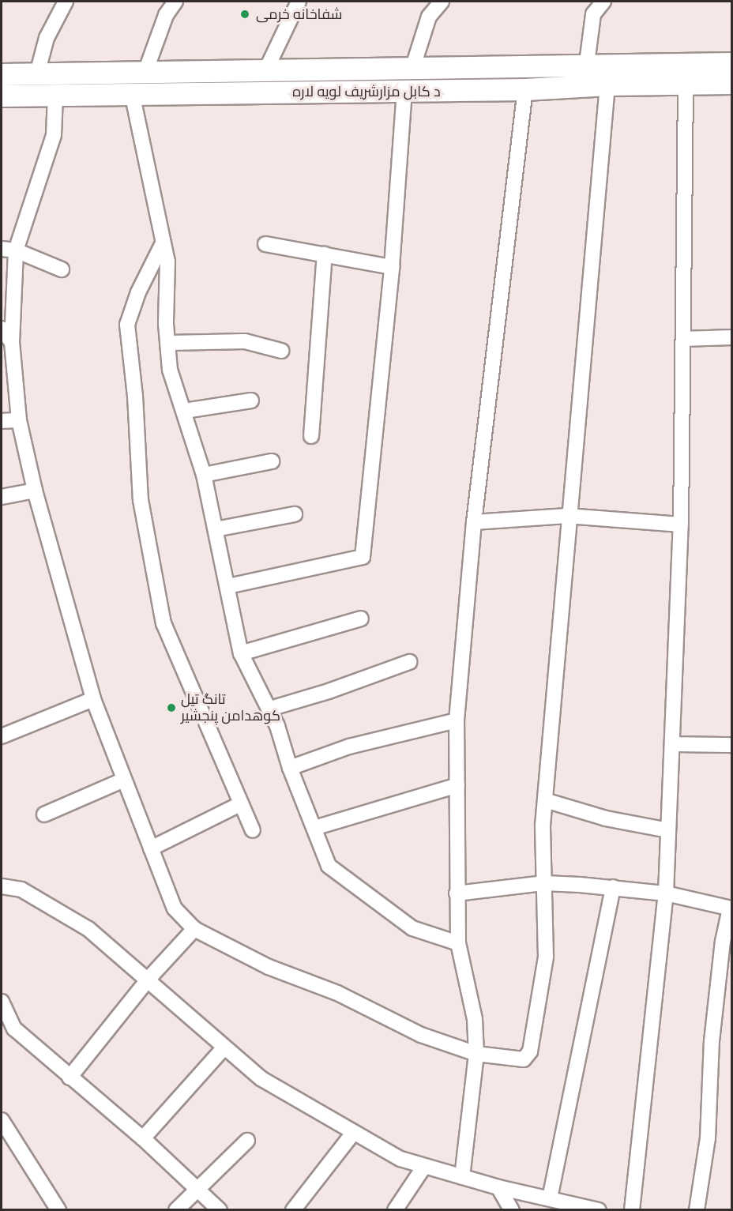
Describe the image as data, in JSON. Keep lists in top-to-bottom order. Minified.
{"streets":{"highway":["د کابل مزارشریف لویه لاره"]},"places":["شفاخانه خرمی","تانگ تیل کوهدامن پنجشیر"]}
